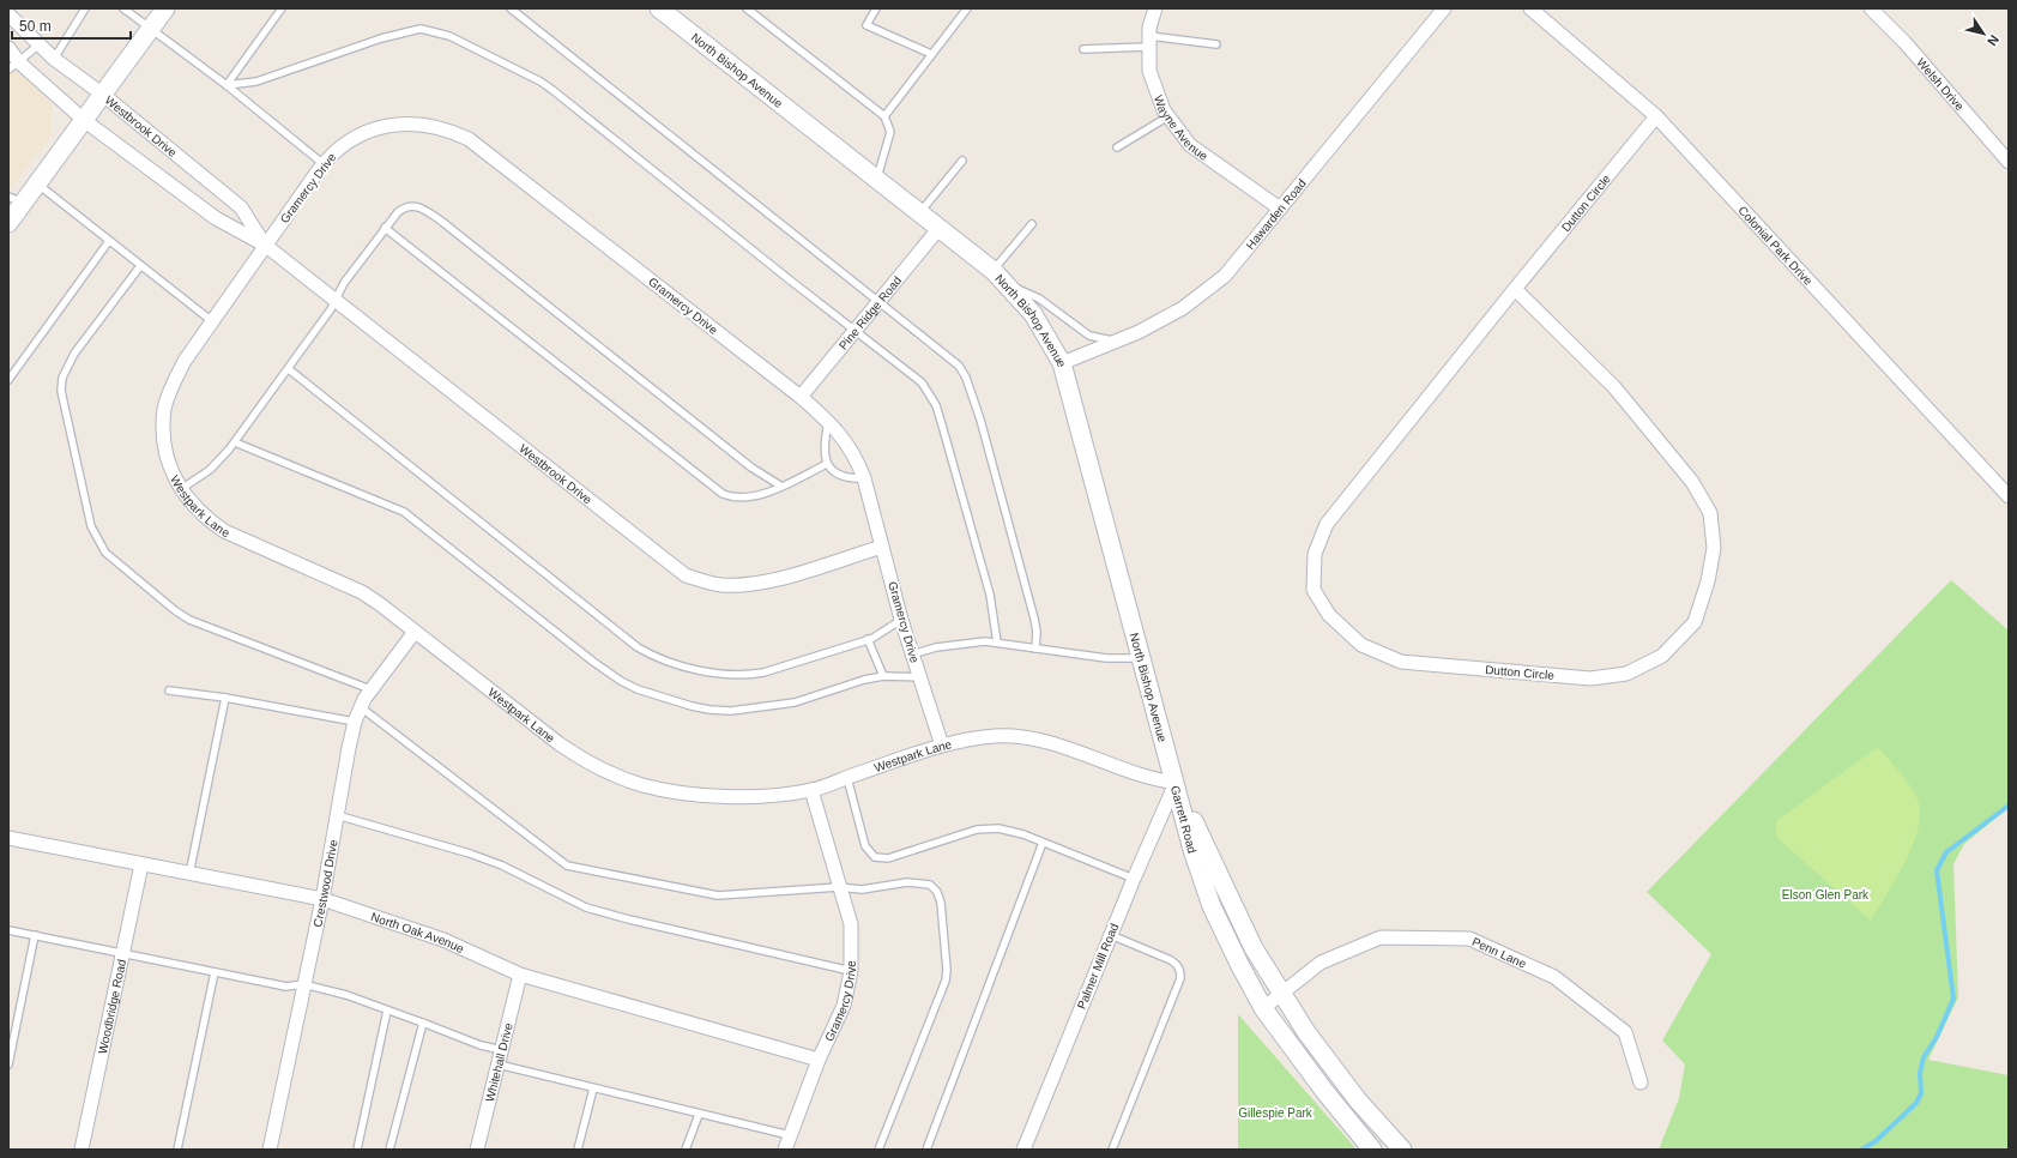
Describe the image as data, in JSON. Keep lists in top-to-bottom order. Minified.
{"streets":{"main road":["North Bishop Avenue","Garrett Road"],"street":["Welsh Drive","Wayne Avenue","Westbrook Drive","Gramercy Drive","Dutton Circle","Hawarden Road","Colonial Park Drive","Pine Ridge Road","Westpark Lane","Crestwood Drive","North Oak Avenue","Penn Lane","Palmer Mill Road","Woodbridge Road","Whitehall Drive"]},"crossings":[["North Bishop Avenue","Hawarden Road"],["North Bishop Avenue","Pine Ridge Road"],["North Bishop Avenue","Westpark Lane"],["North Bishop Avenue","Garrett Road"],["North Bishop Avenue","Palmer Mill Road"],["Wayne Avenue","Hawarden Road"],["Westbrook Drive","Gramercy Drive"],["Westbrook Drive","Westpark Lane"],["Gramercy Drive","Pine Ridge Road"],["Gramercy Drive","Westpark Lane"],["Gramercy Drive","North Oak Avenue"],["Dutton Circle","Colonial Park Drive"],["Westpark Lane","Garrett Road"],["Westpark Lane","Crestwood Drive"],["Westpark Lane","Palmer Mill Road"],["Garrett Road","Penn Lane"],["Garrett Road","Palmer Mill Road"],["Crestwood Drive","North Oak Avenue"],["North Oak Avenue","Woodbridge Road"],["North Oak Avenue","Whitehall Drive"]],"parks":["Elson Glen Park","Gillespie Park"],"scale_bar":"50 m","north":"bottom right"}
